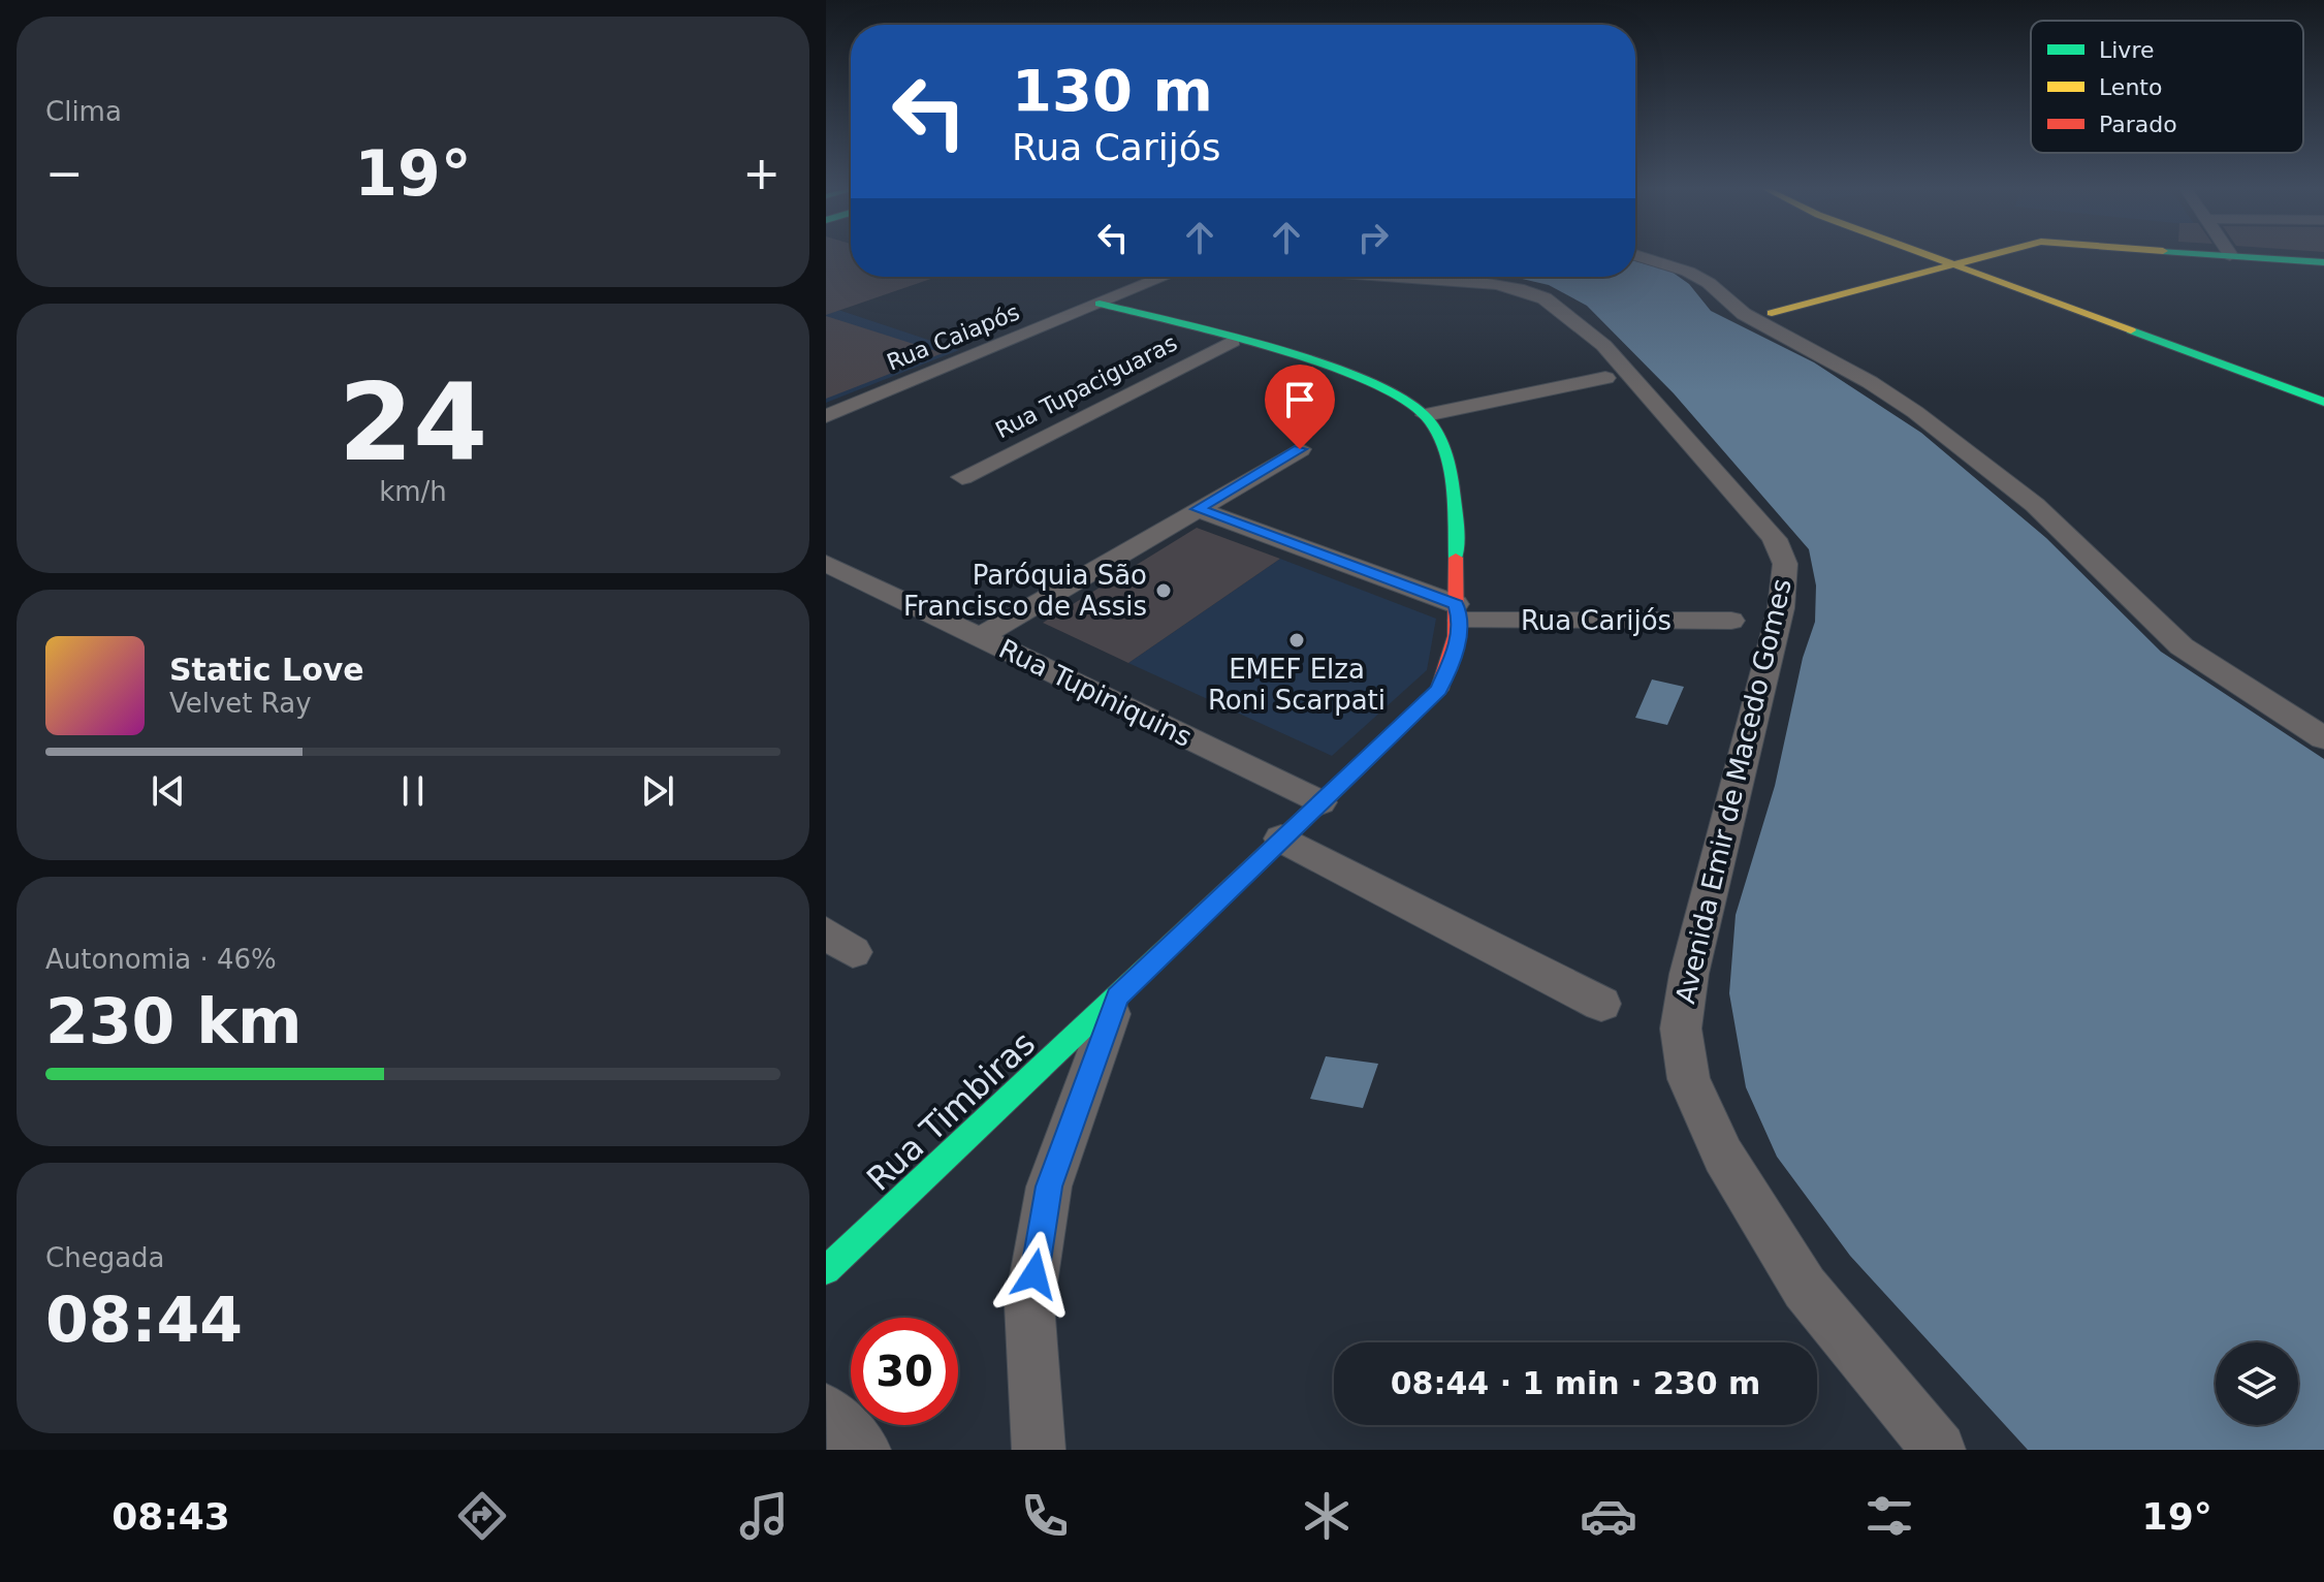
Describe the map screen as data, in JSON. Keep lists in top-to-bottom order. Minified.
{"streets":{"main road":["Rua Timbiras"],"street":["Rua Caiapós","Rua Tupaciguaras","Rua Carijós","Rua Tupiniquins","Avenida Emir de Macedo Gomes"]},"crossings":[["Rua Carijós","Rua Timbiras"],["Rua Tupiniquins","Rua Timbiras"]],"places":["Paróquia São Francisco de Assis","EMEF Elza Roni Scarpati"],"legend":["Livre","Lento","Parado"],"page":{"tile":["Clima",["24","km/h"],["Autonomia · 46%","230 km"],["Chegada","08:44"]],"turn":["130 m","Rua Carijós"],"heat":["−","19°","+"],"song":["Static Love","Velvet Ray"],"limit":"30","trip":"08:44 · 1 min · 230 m","tabs":["08:43","19°"]}}
